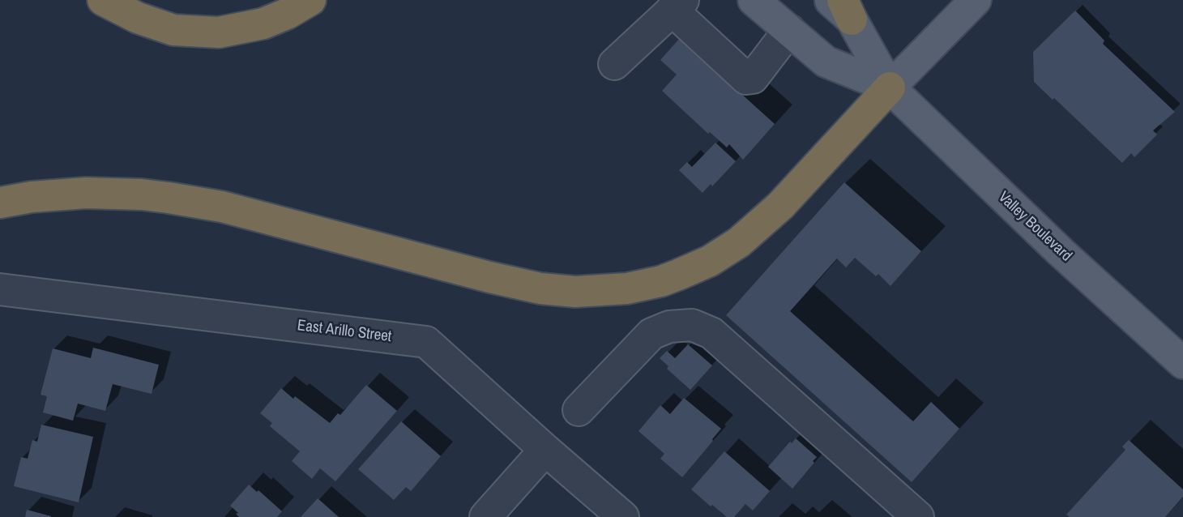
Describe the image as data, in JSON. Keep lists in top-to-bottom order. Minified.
{"streets":{"main road":["Valley Boulevard"],"street":["East Arillo Street"]}}
